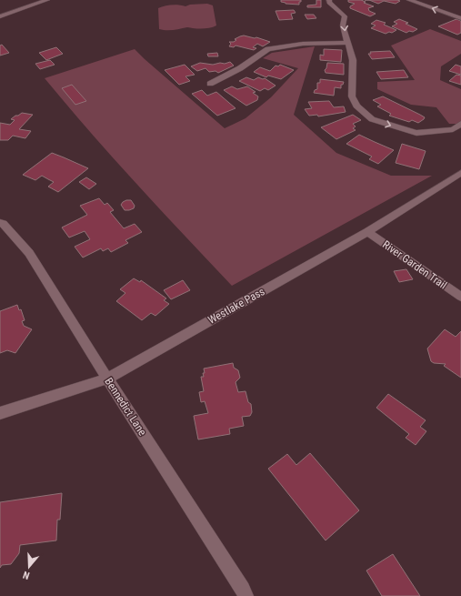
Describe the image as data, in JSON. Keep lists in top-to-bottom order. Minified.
{"streets":{"street":["River Garden Trail","Westlake Pass","Bennedict Lane"]},"crossings":[["River Garden Trail","Westlake Pass"],["Westlake Pass","Bennedict Lane"]],"north":"bottom"}
